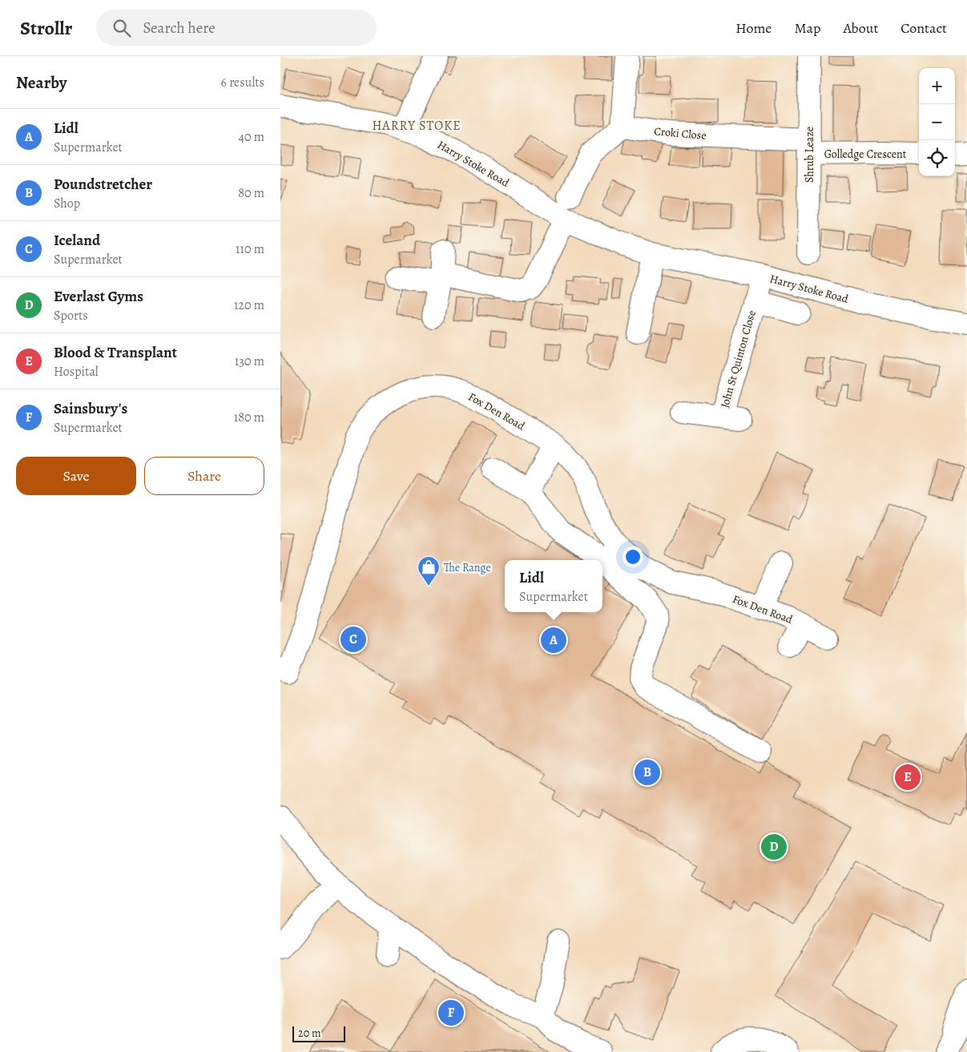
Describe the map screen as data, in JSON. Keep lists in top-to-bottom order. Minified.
{"streets":{"street":["Croki Close","Golledge Crescent","Shrub Leaze","Harry Stoke Road","John St Quinton Close","Fox Den Road"]},"crossings":[["Croki Close","Golledge Crescent"],["Croki Close","Shrub Leaze"],["Golledge Crescent","Shrub Leaze"],["Harry Stoke Road","John St Quinton Close"]],"districts":["HARRY STOKE"],"places":{"shop":["The Range"]},"scale_bar":"20 m","page":{"header":"Strollr","search":"Search here","nav":["Home","Map","About","Contact"],"heading":["Nearby","6 results"],"map_buttons":["+","−"],"list":[{"mark":"A","name":"Lidl","note":"Supermarket","value":"40 m"},{"mark":"B","name":"Poundstretcher","note":"Shop","value":"80 m"},{"mark":"C","name":"Iceland","note":"Supermarket","value":"110 m"},{"mark":"D","name":"Everlast Gyms","note":"Sports","value":"120 m"},{"mark":"E","name":"Blood & Transplant","note":"Hospital","value":"130 m"},{"mark":"F","name":"Sainsbury's","note":"Supermarket","value":"180 m"}],"buttons":["Save","Share"],"popup":["Lidl","Supermarket"],"pins":["C","A","B","E","D","F"],"scale":"20 m"}}
